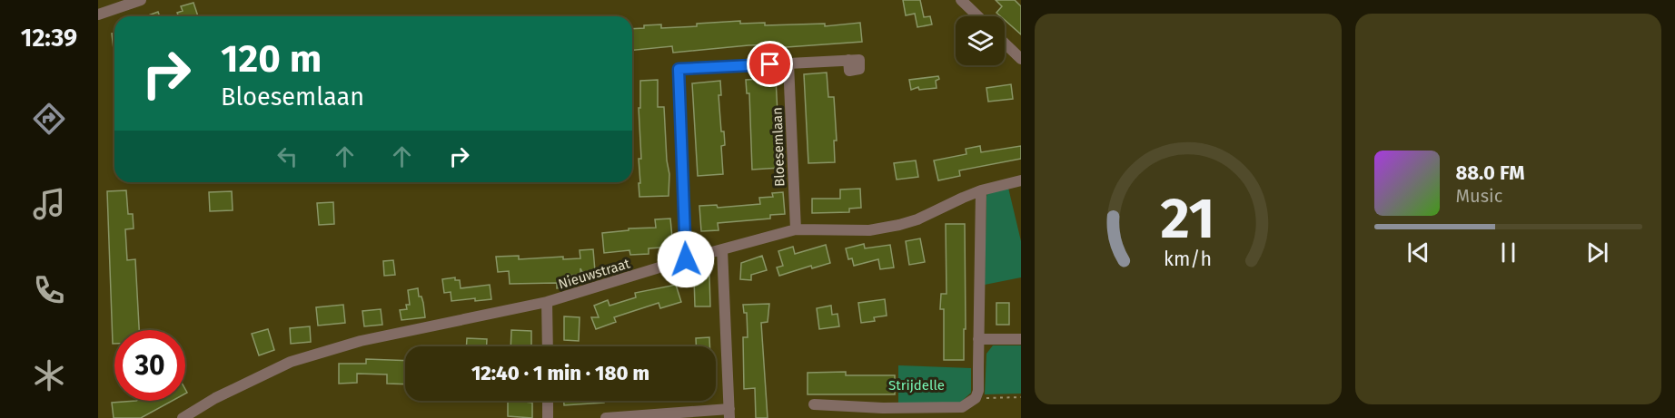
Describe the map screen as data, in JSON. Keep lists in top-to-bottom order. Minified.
{"streets":{"street":["Bloesemlaan","Nieuwstraat"]},"crossings":[["Bloesemlaan","Nieuwstraat"]],"parks":["Strijdelle"],"page":{"tabs":"12:39","turn":["120 m","Bloesemlaan"],"song":["88.0 FM","Music"],"limit":"30","trip":"12:40 · 1 min · 180 m","gauge":["21","km/h"]}}
